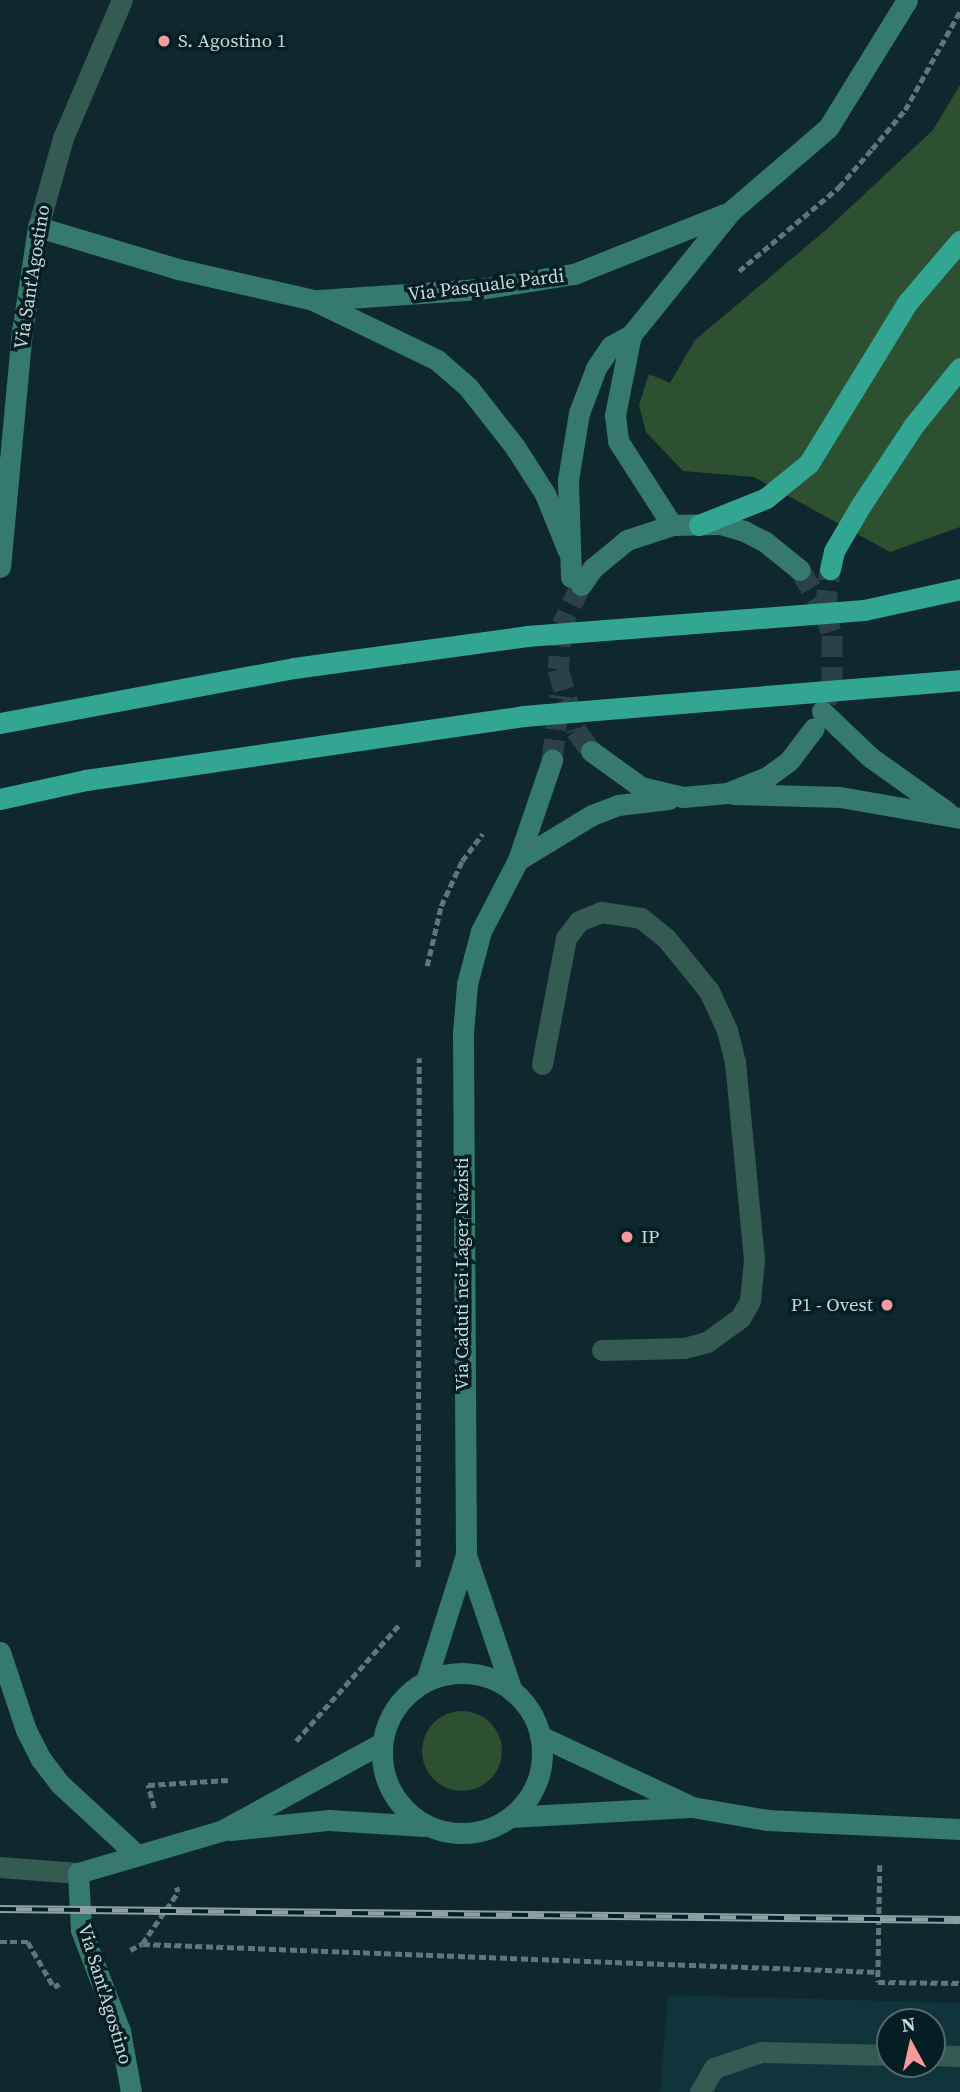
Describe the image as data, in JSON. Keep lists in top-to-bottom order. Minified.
{"streets":{"street":["Via Sant'Agostino","Via Pasquale Pardi","Via Caduti nei Lager Nazisti"]},"crossings":[["Via Sant'Agostino","Via Pasquale Pardi"]],"places":["S. Agostino 1","IP","P1 - Ovest"],"north":"top"}
